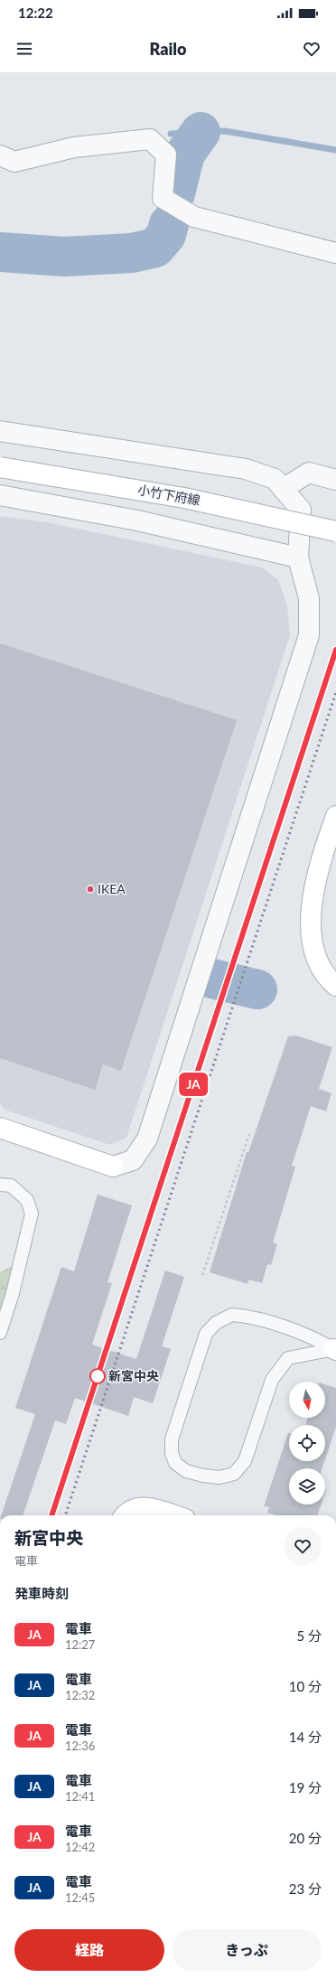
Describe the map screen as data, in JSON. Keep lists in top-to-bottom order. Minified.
{"streets":{"street":["小竹下府線"]},"places":["IKEA","新宮中央"],"north":"bottom","page":{"status":"12:22","header":"Railo","on_map":"JA","heading":[["新宮中央","電車"],"発車時刻"],"list":[{"mark":"JA","name":"電車","note":"12:27","value":"5 分"},{"mark":"JA","name":"電車","note":"12:32","value":"10 分"},{"mark":"JA","name":"電車","note":"12:36","value":"14 分"},{"mark":"JA","name":"電車","note":"12:41","value":"19 分"},{"mark":"JA","name":"電車","note":"12:42","value":"20 分"},{"mark":"JA","name":"電車","note":"12:45","value":"23 分"}],"buttons":["経路","きっぷ"]}}
